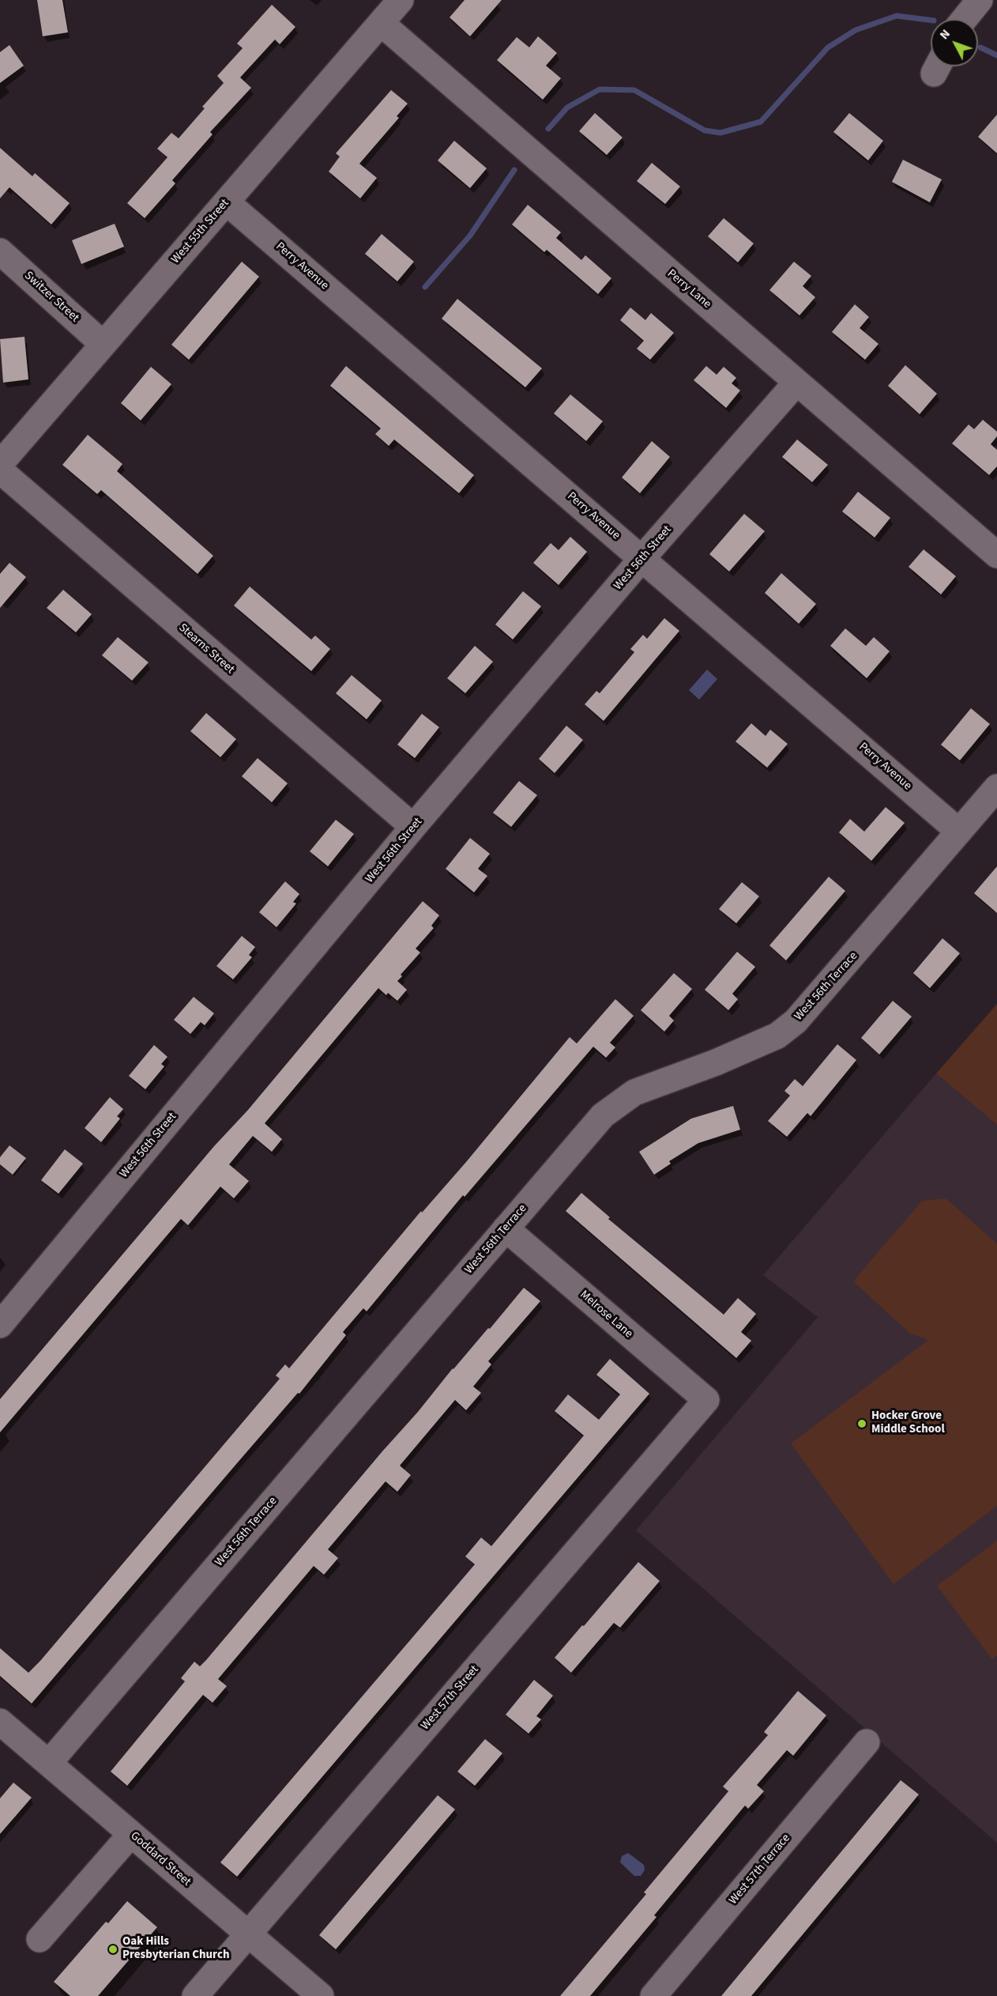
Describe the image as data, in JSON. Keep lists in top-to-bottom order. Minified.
{"streets":{"street":["West 55th Street","Perry Avenue","Perry Lane","Switzer Street","West 56th Street","Stearns Street","West 56th Terrace","Melrose Lane","West 57th Street","Goddard Street","West 57th Terrace"]},"crossings":[["West 55th Street","Perry Avenue"],["West 55th Street","Perry Lane"],["West 55th Street","Switzer Street"],["Perry Avenue","West 56th Street"],["Perry Avenue","West 56th Terrace"],["Perry Lane","West 56th Street"],["West 56th Street","Stearns Street"],["West 56th Terrace","Melrose Lane"],["West 56th Terrace","Goddard Street"],["Melrose Lane","West 57th Street"],["West 57th Street","Goddard Street"]],"places":["Hocker Grove Middle School","Oak Hills Presbyterian Church"],"north":"top left"}
